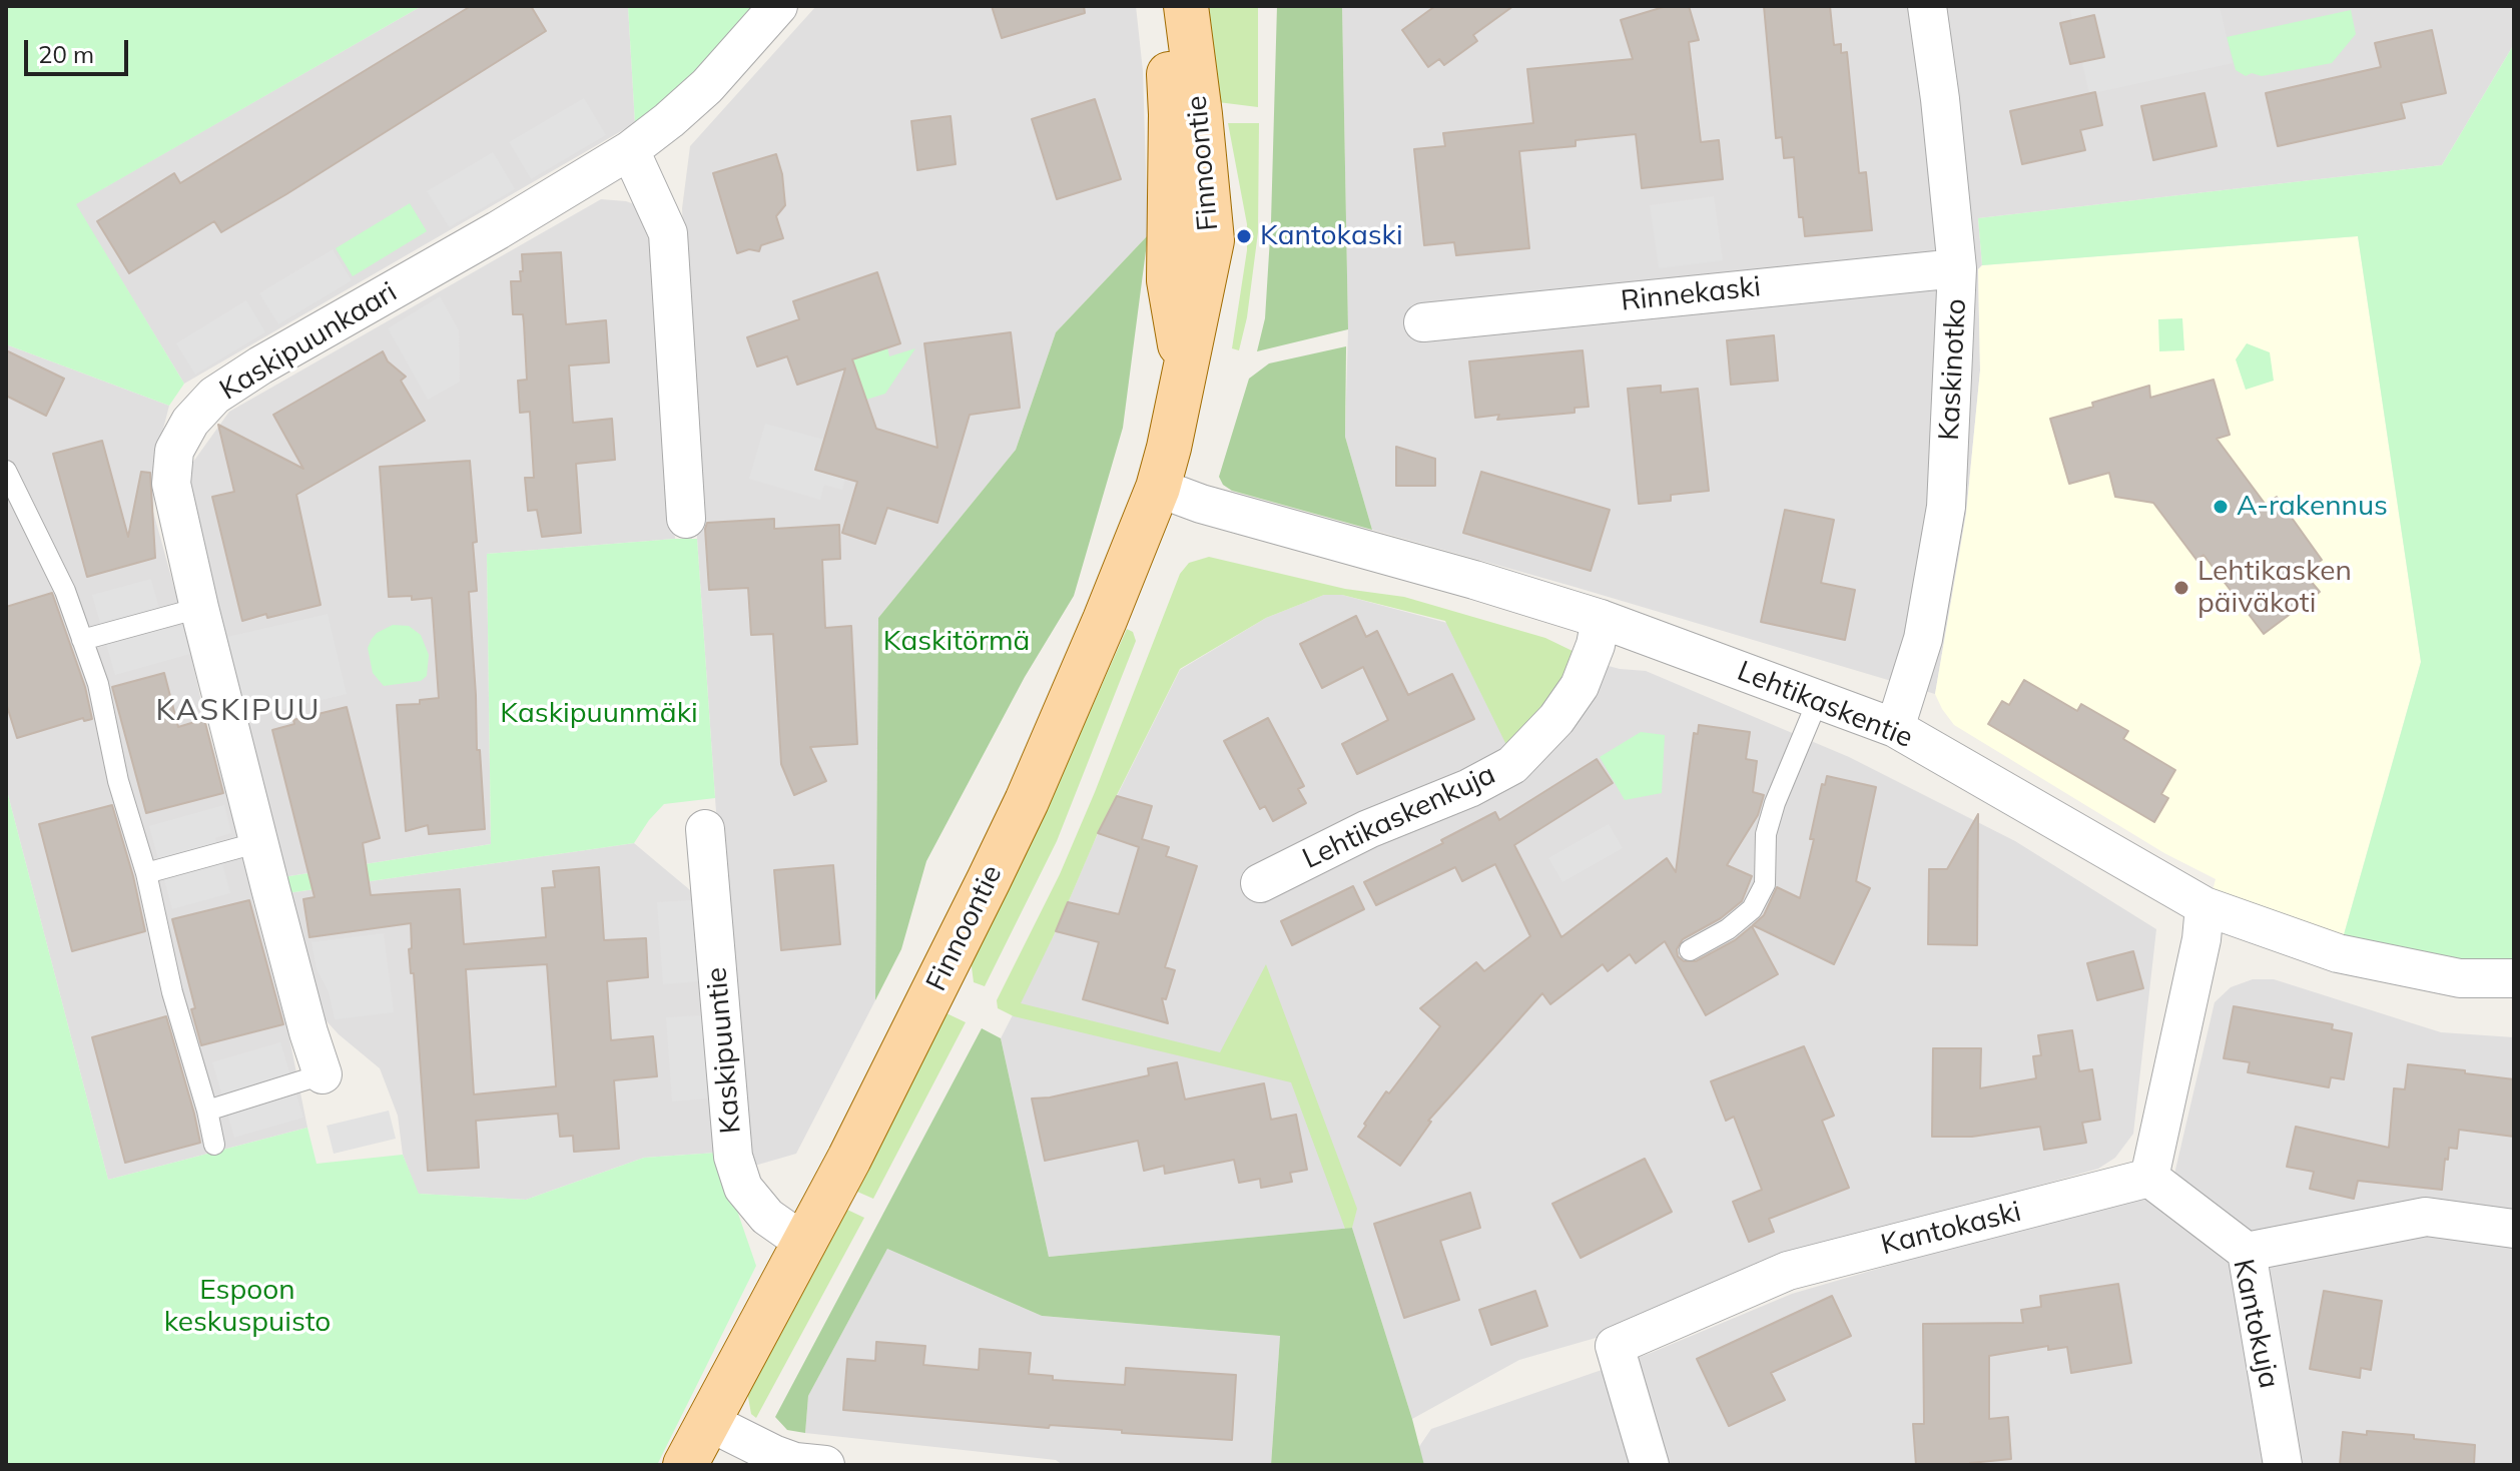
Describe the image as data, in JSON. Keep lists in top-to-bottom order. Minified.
{"streets":{"main road":["Finnoontie"],"street":["Rinnekaski","Kaskipuunkaari","Kaskinotko","Lehtikaskentie","Lehtikaskenkuja","Kaskipuuntie","Kantokaski","Kantokuja"]},"crossings":[["Finnoontie","Lehtikaskentie"],["Finnoontie","Kaskipuuntie"],["Rinnekaski","Kaskinotko"],["Kaskinotko","Lehtikaskentie"],["Lehtikaskentie","Lehtikaskenkuja"],["Kantokaski","Kantokuja"]],"districts":["KASKIPUU"],"parks":["Kaskitörmä","Kaskipuunmäki","Espoon keskuspuisto"],"places":["Kantokaski","A-rakennus","Lehtikasken päiväkoti"],"scale_bar":"20 m"}
